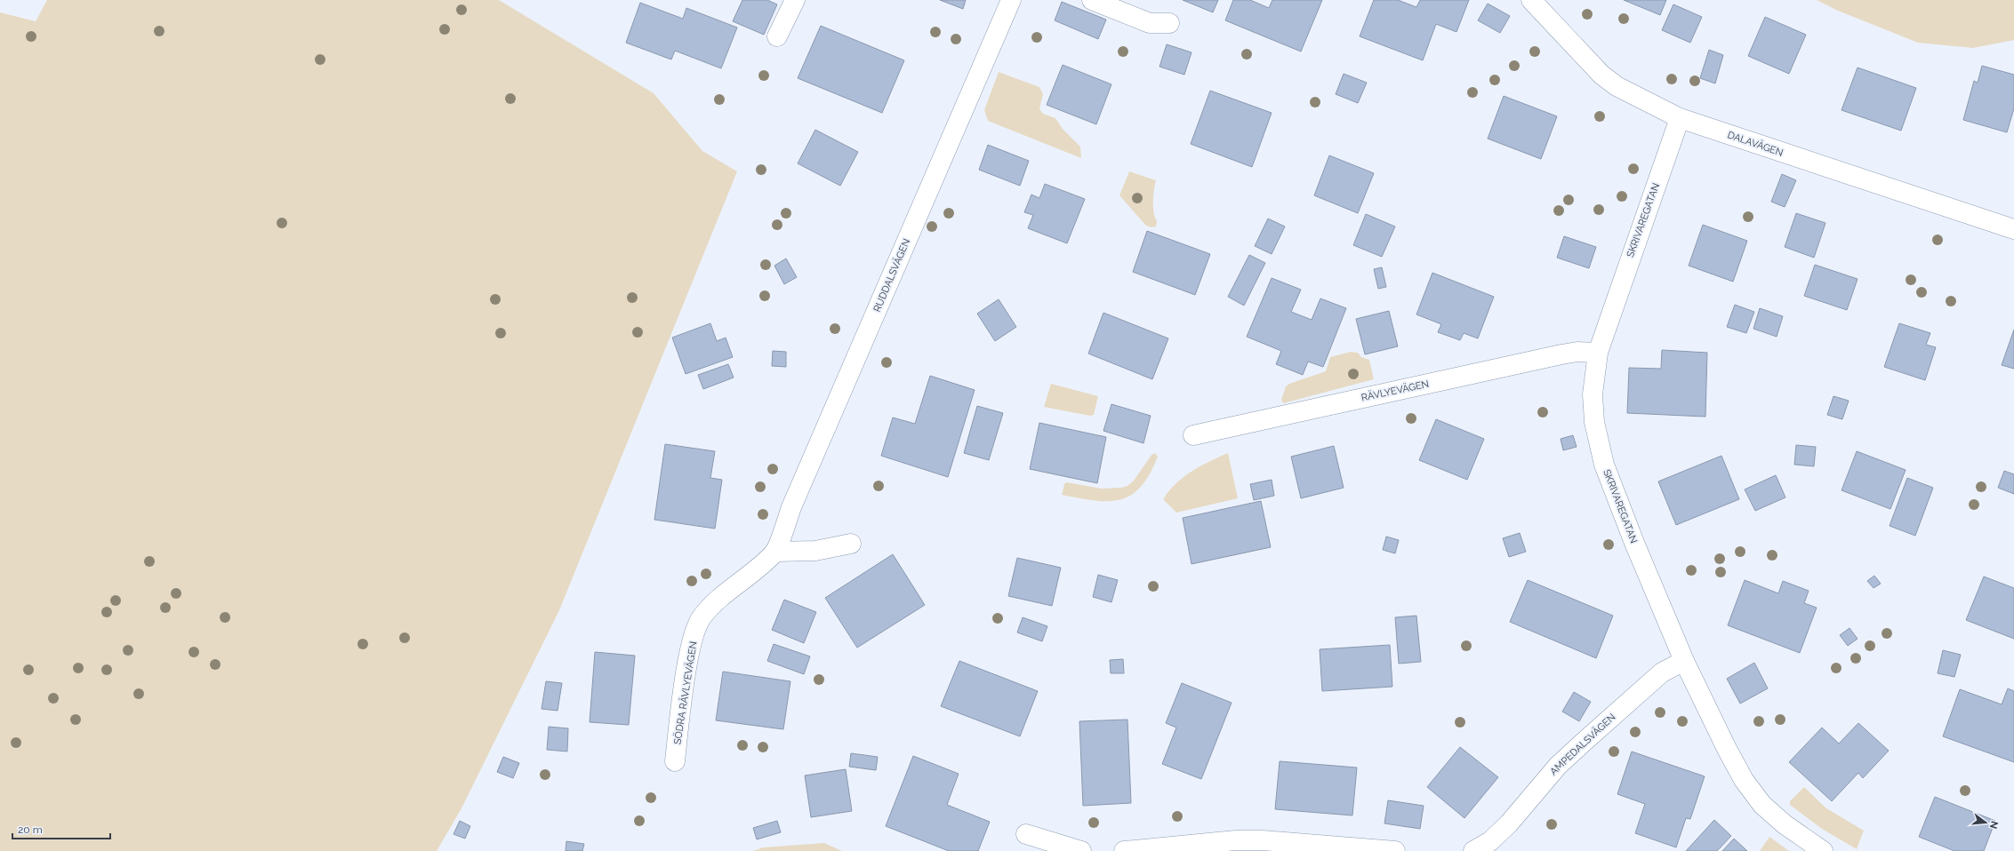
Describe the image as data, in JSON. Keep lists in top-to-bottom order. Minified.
{"streets":{"street":["DALAVÄGEN","SKRIVAREGATAN","RUDDALSVÄGEN","RÄVLYEVÄGEN","SÖDRA RÄVLYEVÄGEN","AMPEDALSVÄGEN"]},"crossings":[["DALAVÄGEN","SKRIVAREGATAN"],["SKRIVAREGATAN","RÄVLYEVÄGEN"],["SKRIVAREGATAN","AMPEDALSVÄGEN"],["RUDDALSVÄGEN","SÖDRA RÄVLYEVÄGEN"]],"scale_bar":"20 m","north":"right"}
